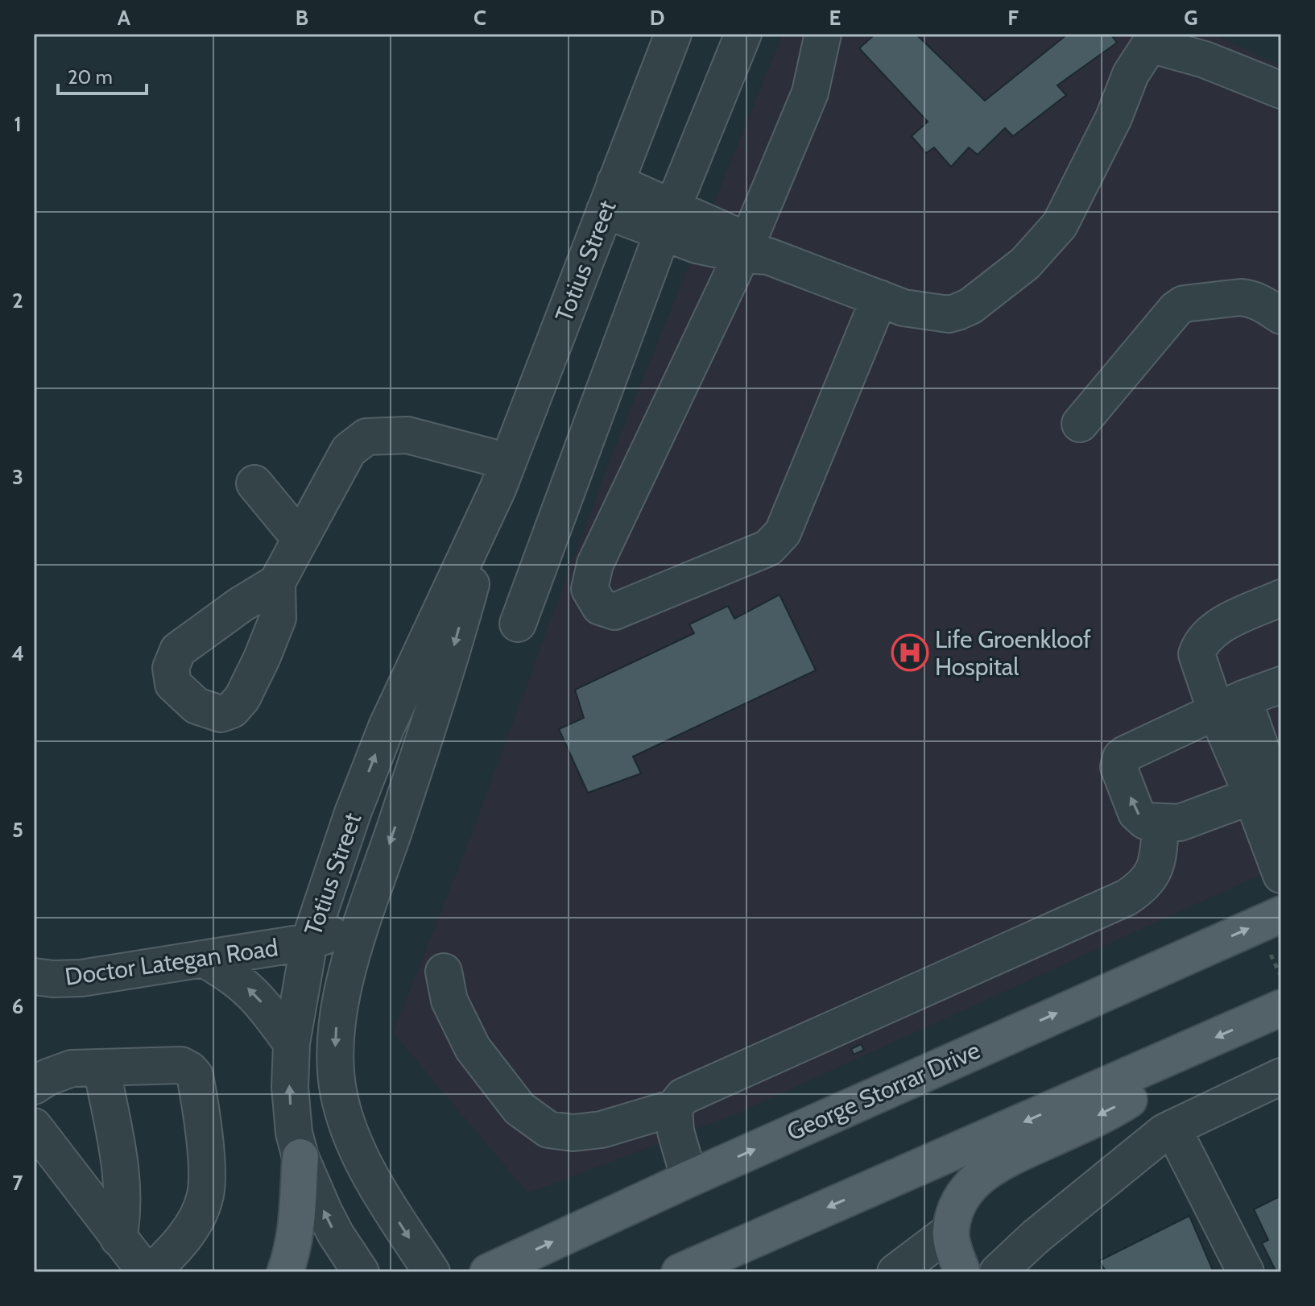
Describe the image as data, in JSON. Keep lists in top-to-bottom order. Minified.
{"streets":{"main road":["George Storrar Drive"],"street":["Totius Street","Doctor Lategan Road"]},"crossings":[["Totius Street","Doctor Lategan Road"]],"places":{"hospital":["Life Groenkloof Hospital"]},"scale_bar":"20 m","grid":{"columns":["A","B","C","D","E","F","G"],"rows":["1","2","3","4","5","6","7"]}}
